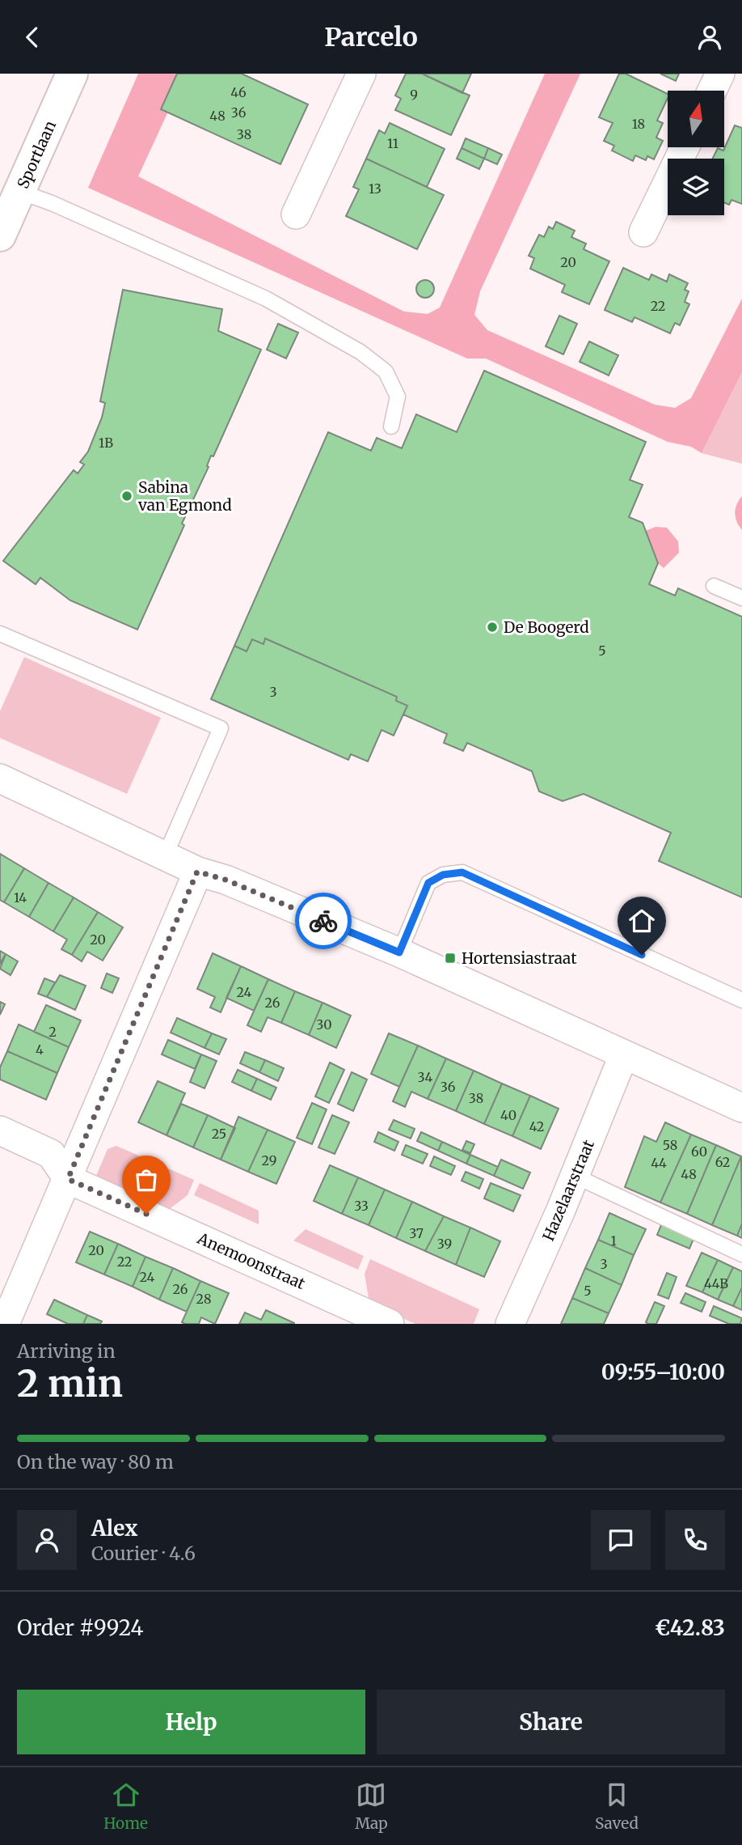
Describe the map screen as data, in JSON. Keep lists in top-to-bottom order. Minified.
{"streets":{"street":["Sportlaan","Hazelaarstraat","Anemoonstraat"]},"places":{"other":["Sabina van Egmond","De Boogerd"],"transit":["Hortensiastraat"]},"house_numbers":["46","9","36","48","18","38","11","13","20","22","1B","5","3","14","20","24","26","30","2","4","34","36","38","40","42","25","58","60","29","62","44","48","33","37","1","39","20","22","3","24","44B","26","5","28"],"north":"top","page":{"header":"Parcelo","heading":["2 min","Arriving in","09:55–10:00"],"panel":["Alex","Courier · 4.6","Order #9924","€42.83"],"bar":"On the way · 80 m","buttons":["Help","Share"],"tabs":["Home","Map","Saved"]}}
